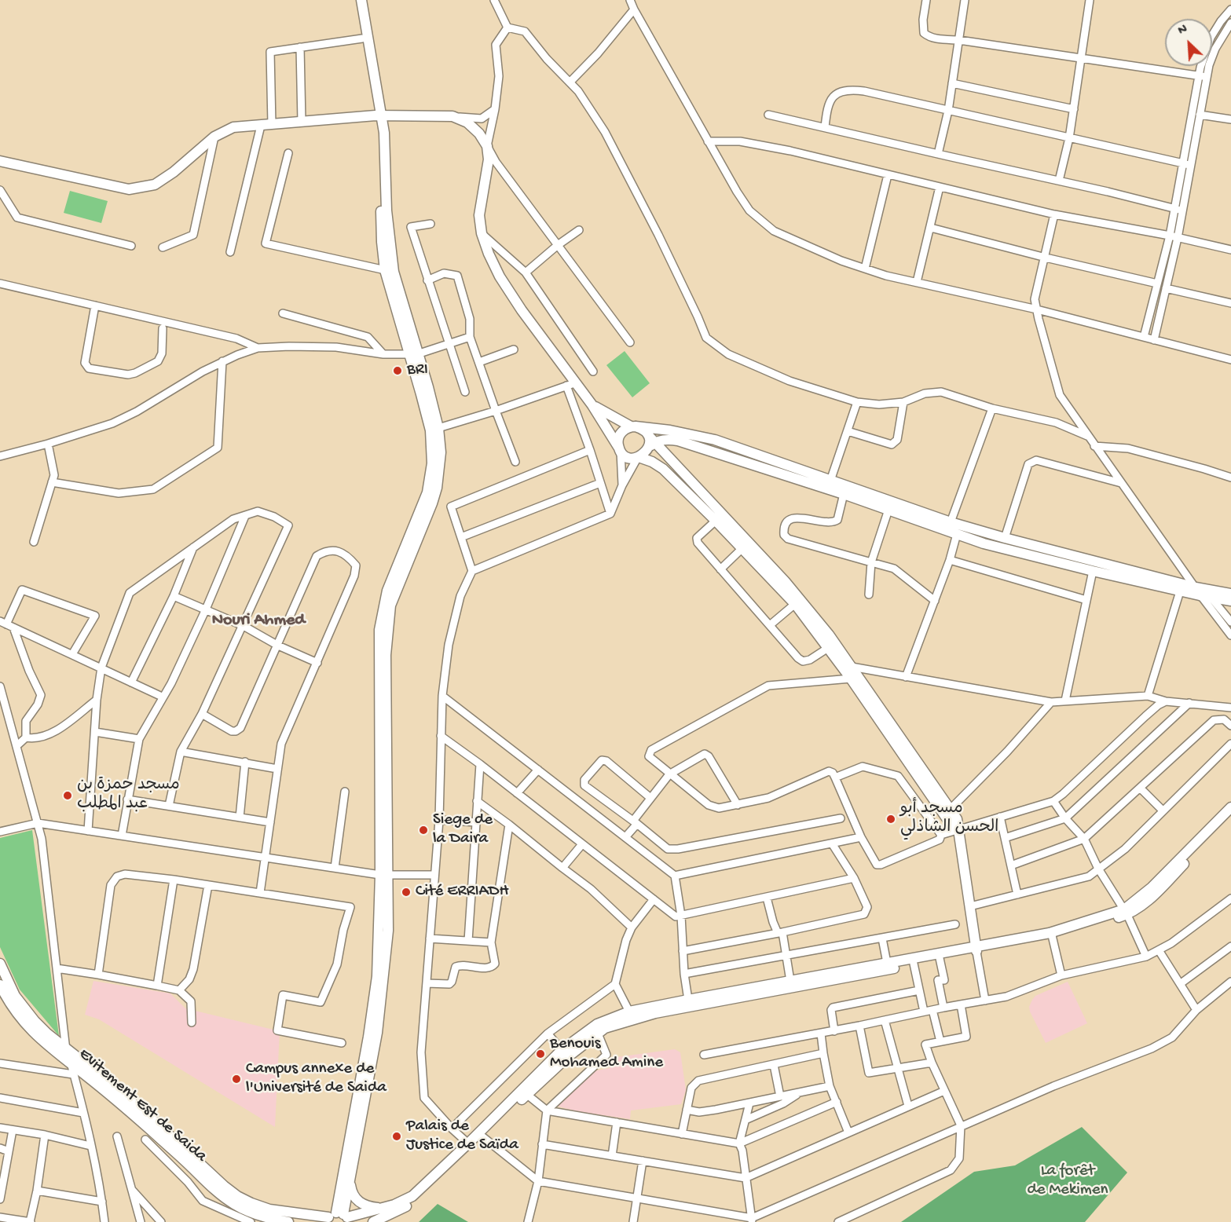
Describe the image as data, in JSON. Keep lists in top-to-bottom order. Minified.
{"streets":{"main road":["Evitement Est de Saida"]},"districts":["Nouri Ahmed"],"parks":["La forêt de Mekimen"],"places":["BRI","مسجد حمزة بن عبد المطلب","مسجد أبو الحسن الشاذلي","Siege de la Daira","Cité ERRIADH","Benouis Mohamed Amine","Campus annexe de l'Université de Saida","Palais de Justice de Saïda"],"north":"top left"}
